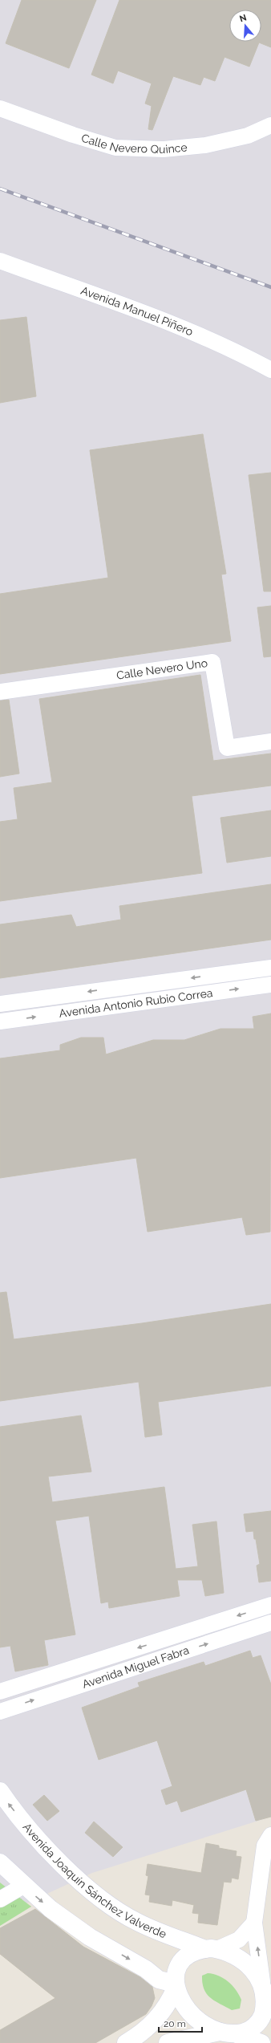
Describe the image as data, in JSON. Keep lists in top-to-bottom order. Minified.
{"streets":{"main road":["Avenida Joaquín Sánchez Valverde"],"street":["Calle Nevero Quince","Avenida Manuel Piñero","Calle Nevero Uno","Avenida Antonio Rubio Correa","Avenida Miguel Fabra"]},"scale_bar":"20 m","north":"top"}
